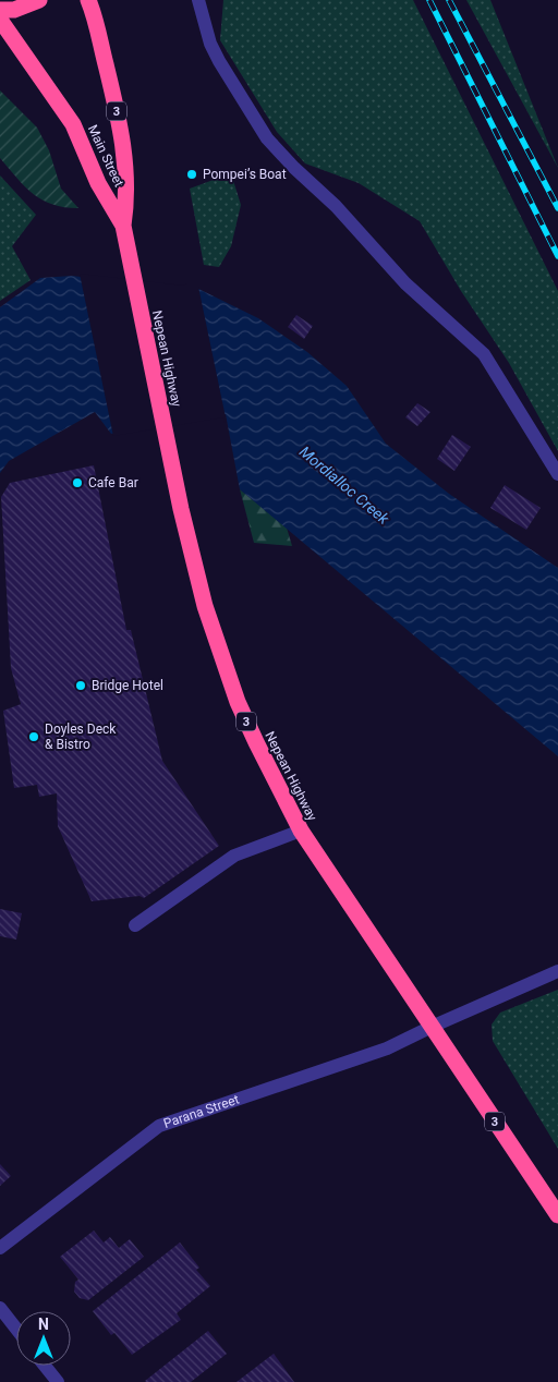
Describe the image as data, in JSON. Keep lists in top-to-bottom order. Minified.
{"streets":{"highway":["3","Main Street","Nepean Highway"],"street":["Parana Street"]},"crossings":[["Main Street","Nepean Highway"],["Nepean Highway","Parana Street"]],"water":["Mordialloc Creek"],"places":["Pompei’s Boat","Cafe Bar","Bridge Hotel","Doyles Deck & Bistro"],"north":"top"}
